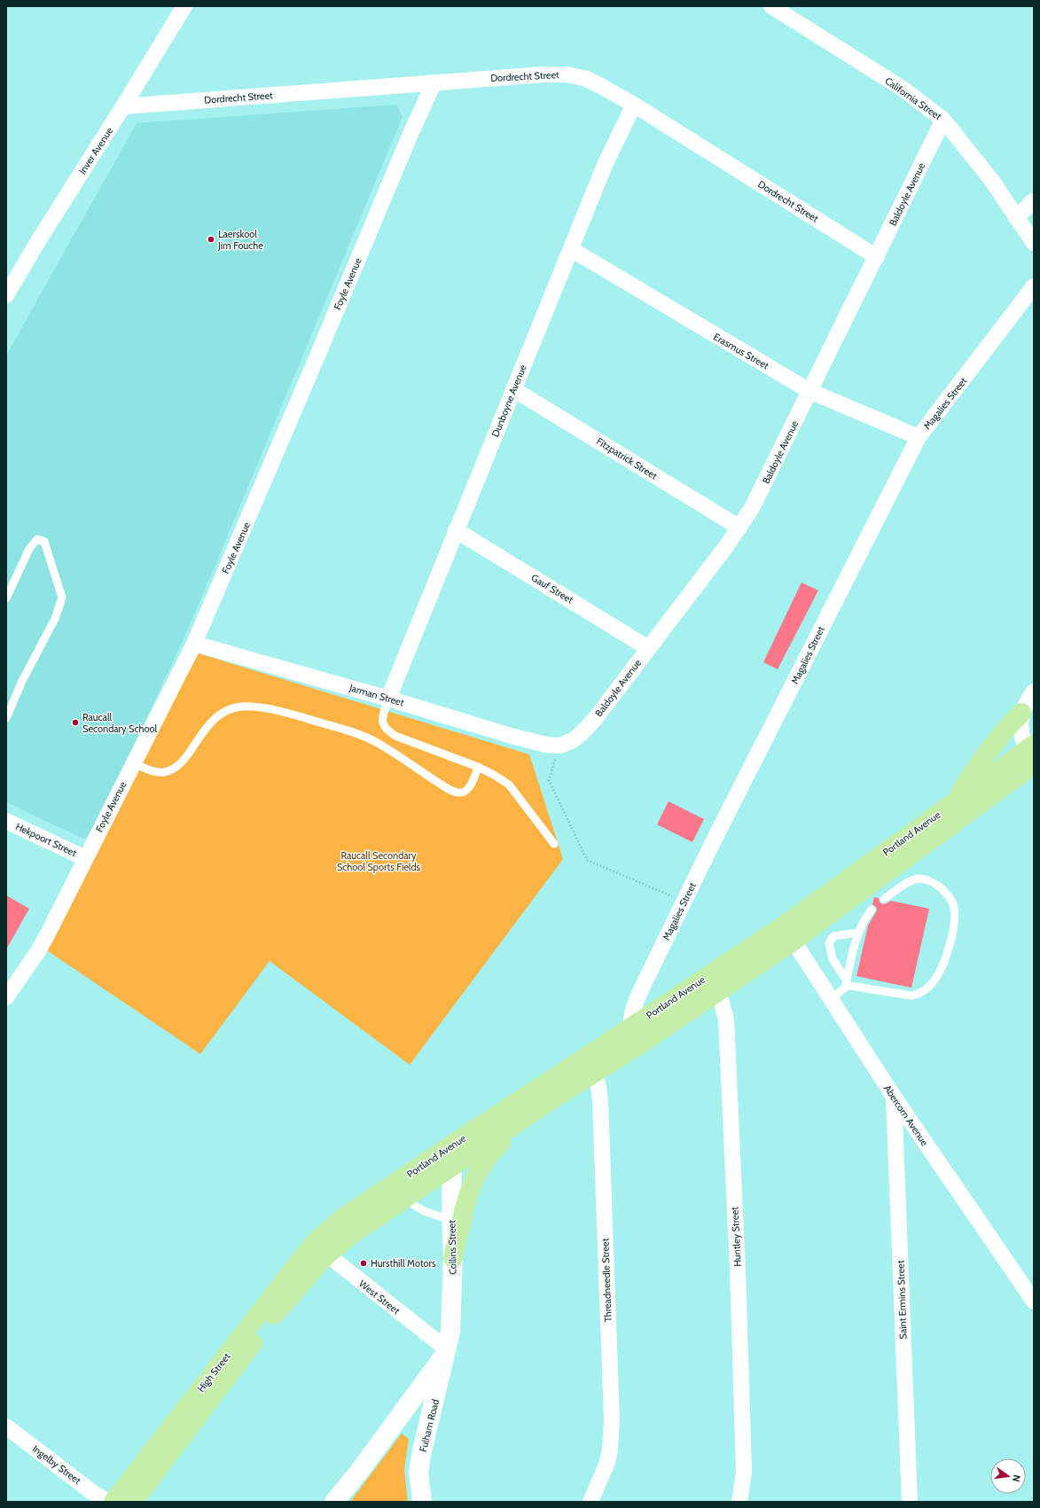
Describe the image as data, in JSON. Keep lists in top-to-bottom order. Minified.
{"streets":{"main road":["Portland Avenue","High Street"],"street":["Dordrecht Street","California Street","Inver Avenue","Baldoyle Avenue","Foyle Avenue","Erasmus Street","Dunboyne Avenue","Magalies Street","Fitzpatrick Street","Gauf Street","Jarman Street","Hekpoort Street","Abercorn Avenue","Huntley Street","Collins Street","Threadneedle Street","West Street","Saint Ermins Street","Fulham Road","Ingelby Street"]},"crossings":[["Dordrecht Street","Inver Avenue"],["Dordrecht Street","Baldoyle Avenue"],["Dordrecht Street","Foyle Avenue"],["Dordrecht Street","Dunboyne Avenue"],["California Street","Baldoyle Avenue"],["Baldoyle Avenue","Erasmus Street"],["Baldoyle Avenue","Fitzpatrick Street"],["Baldoyle Avenue","Gauf Street"],["Baldoyle Avenue","Jarman Street"],["Foyle Avenue","Jarman Street"],["Foyle Avenue","Hekpoort Street"],["Erasmus Street","Dunboyne Avenue"],["Erasmus Street","Magalies Street"],["Dunboyne Avenue","Fitzpatrick Street"],["Dunboyne Avenue","Gauf Street"],["Dunboyne Avenue","Jarman Street"],["Magalies Street","Portland Avenue"],["Portland Avenue","Abercorn Avenue"],["Portland Avenue","Huntley Street"],["Portland Avenue","Collins Street"],["Portland Avenue","Threadneedle Street"],["Portland Avenue","West Street"],["Portland Avenue","High Street"],["Abercorn Avenue","Saint Ermins Street"],["Collins Street","West Street"],["Collins Street","Fulham Road"],["West Street","High Street"],["West Street","Fulham Road"]],"parks":["Raucall Secondary School Sports Fields"],"places":["Laerskool Jim Fouche","Raucall Secondary School","Hursthill Motors"],"north":"right"}
